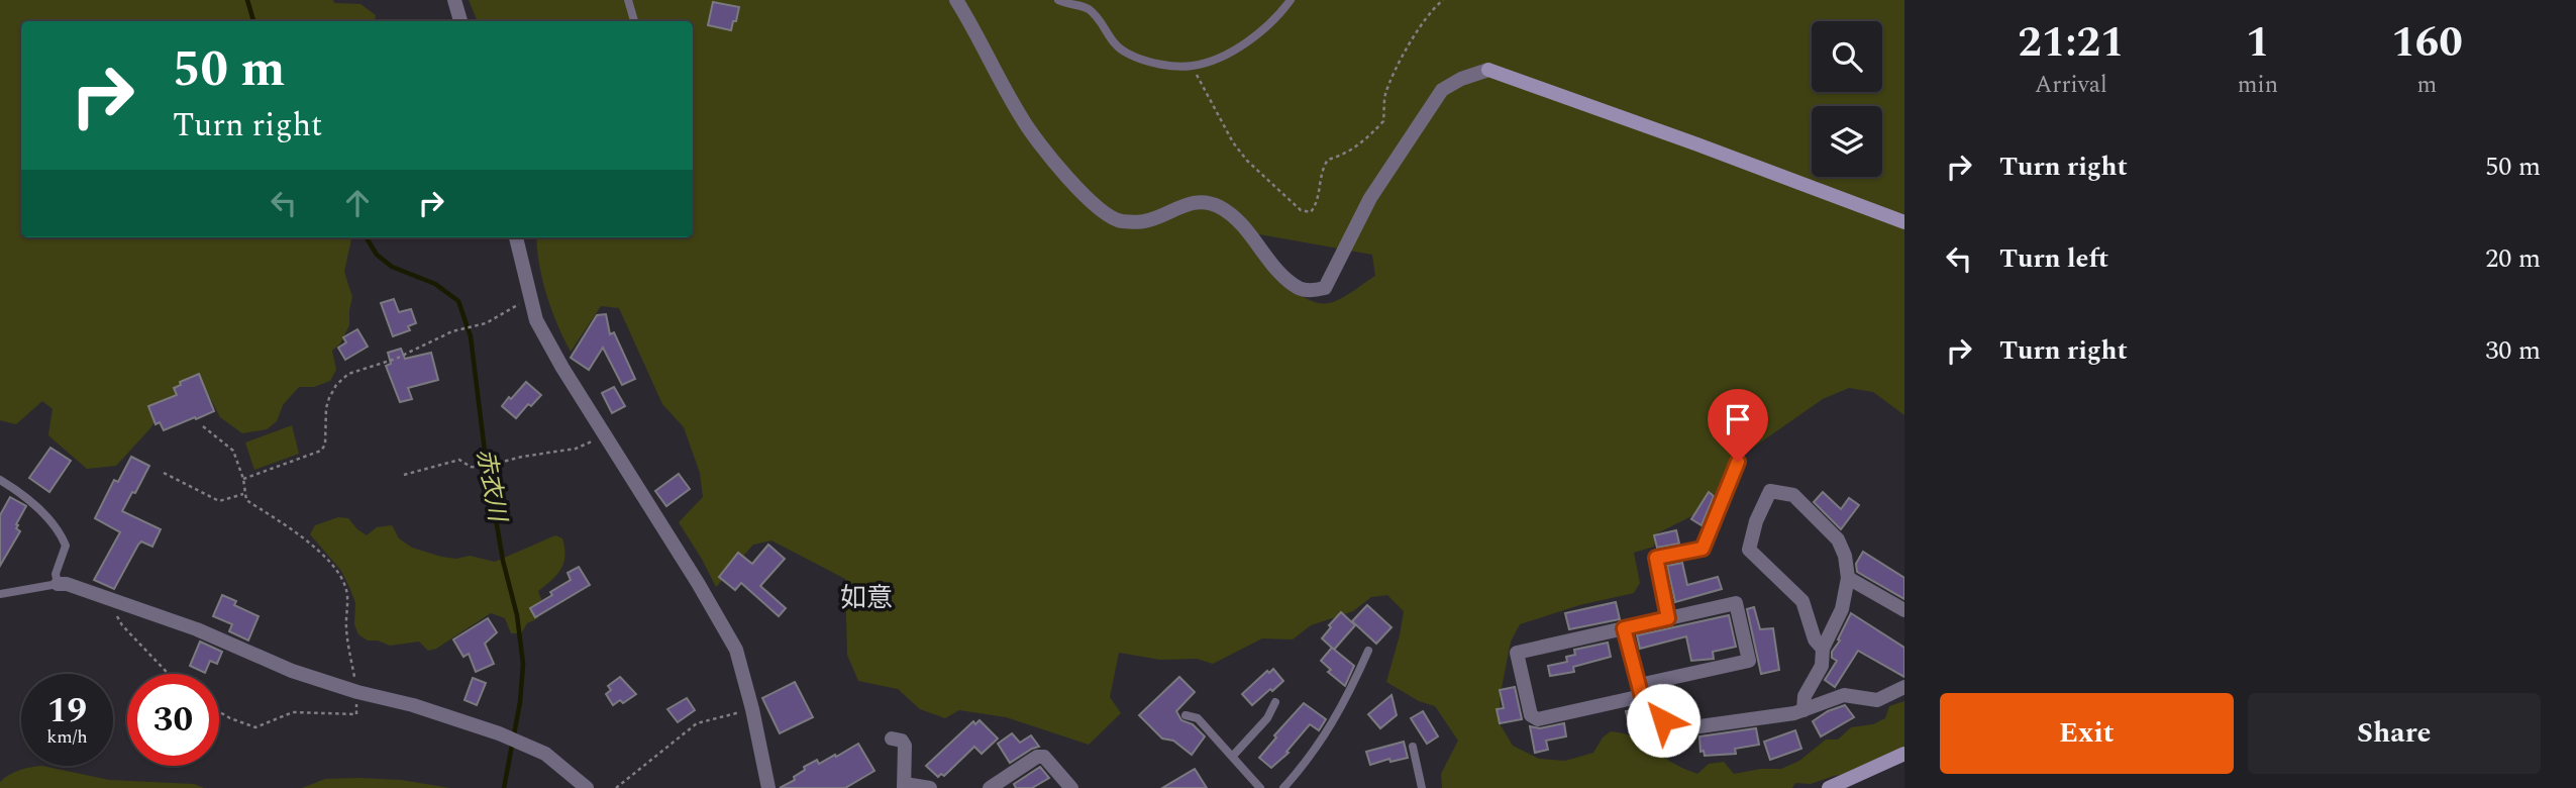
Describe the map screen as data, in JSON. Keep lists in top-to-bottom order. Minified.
{"districts":["如意"],"water":["赤衣川"],"page":{"eta":["21:21","Arrival","1","min","160","m"],"turn":["50 m","Turn right"],"list":[{"name":"Turn right","value":"50 m"},{"name":"Turn left","value":"20 m"},{"name":"Turn right","value":"30 m"}],"speed":"19 km/h","limit":"30","buttons":["Exit","Share"]}}
